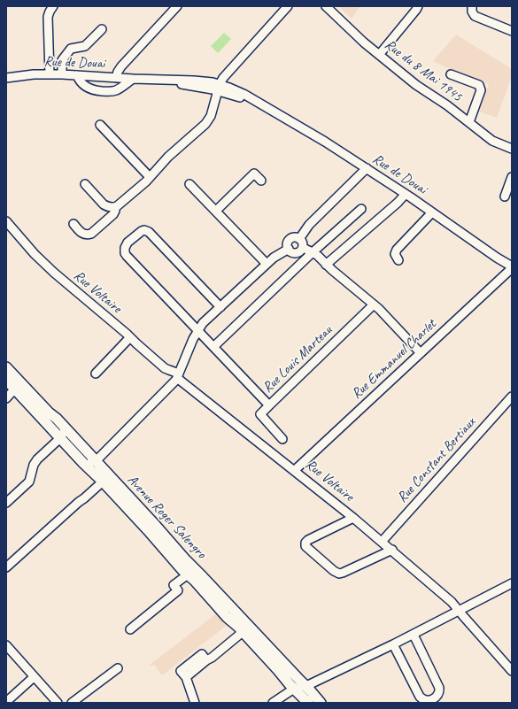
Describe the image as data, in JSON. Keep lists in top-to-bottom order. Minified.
{"streets":{"main road":["Avenue Roger Salengro"],"street":["Rue de Douai","Rue du 8 Mai 1945","Rue Voltaire","Rue Louis Marteau","Rue Emmanuel Charlet","Rue Constant Bertiaux"]},"crossings":[["Rue de Douai","Rue Emmanuel Charlet"],["Rue Voltaire","Rue Emmanuel Charlet"],["Rue Voltaire","Rue Constant Bertiaux"]]}
